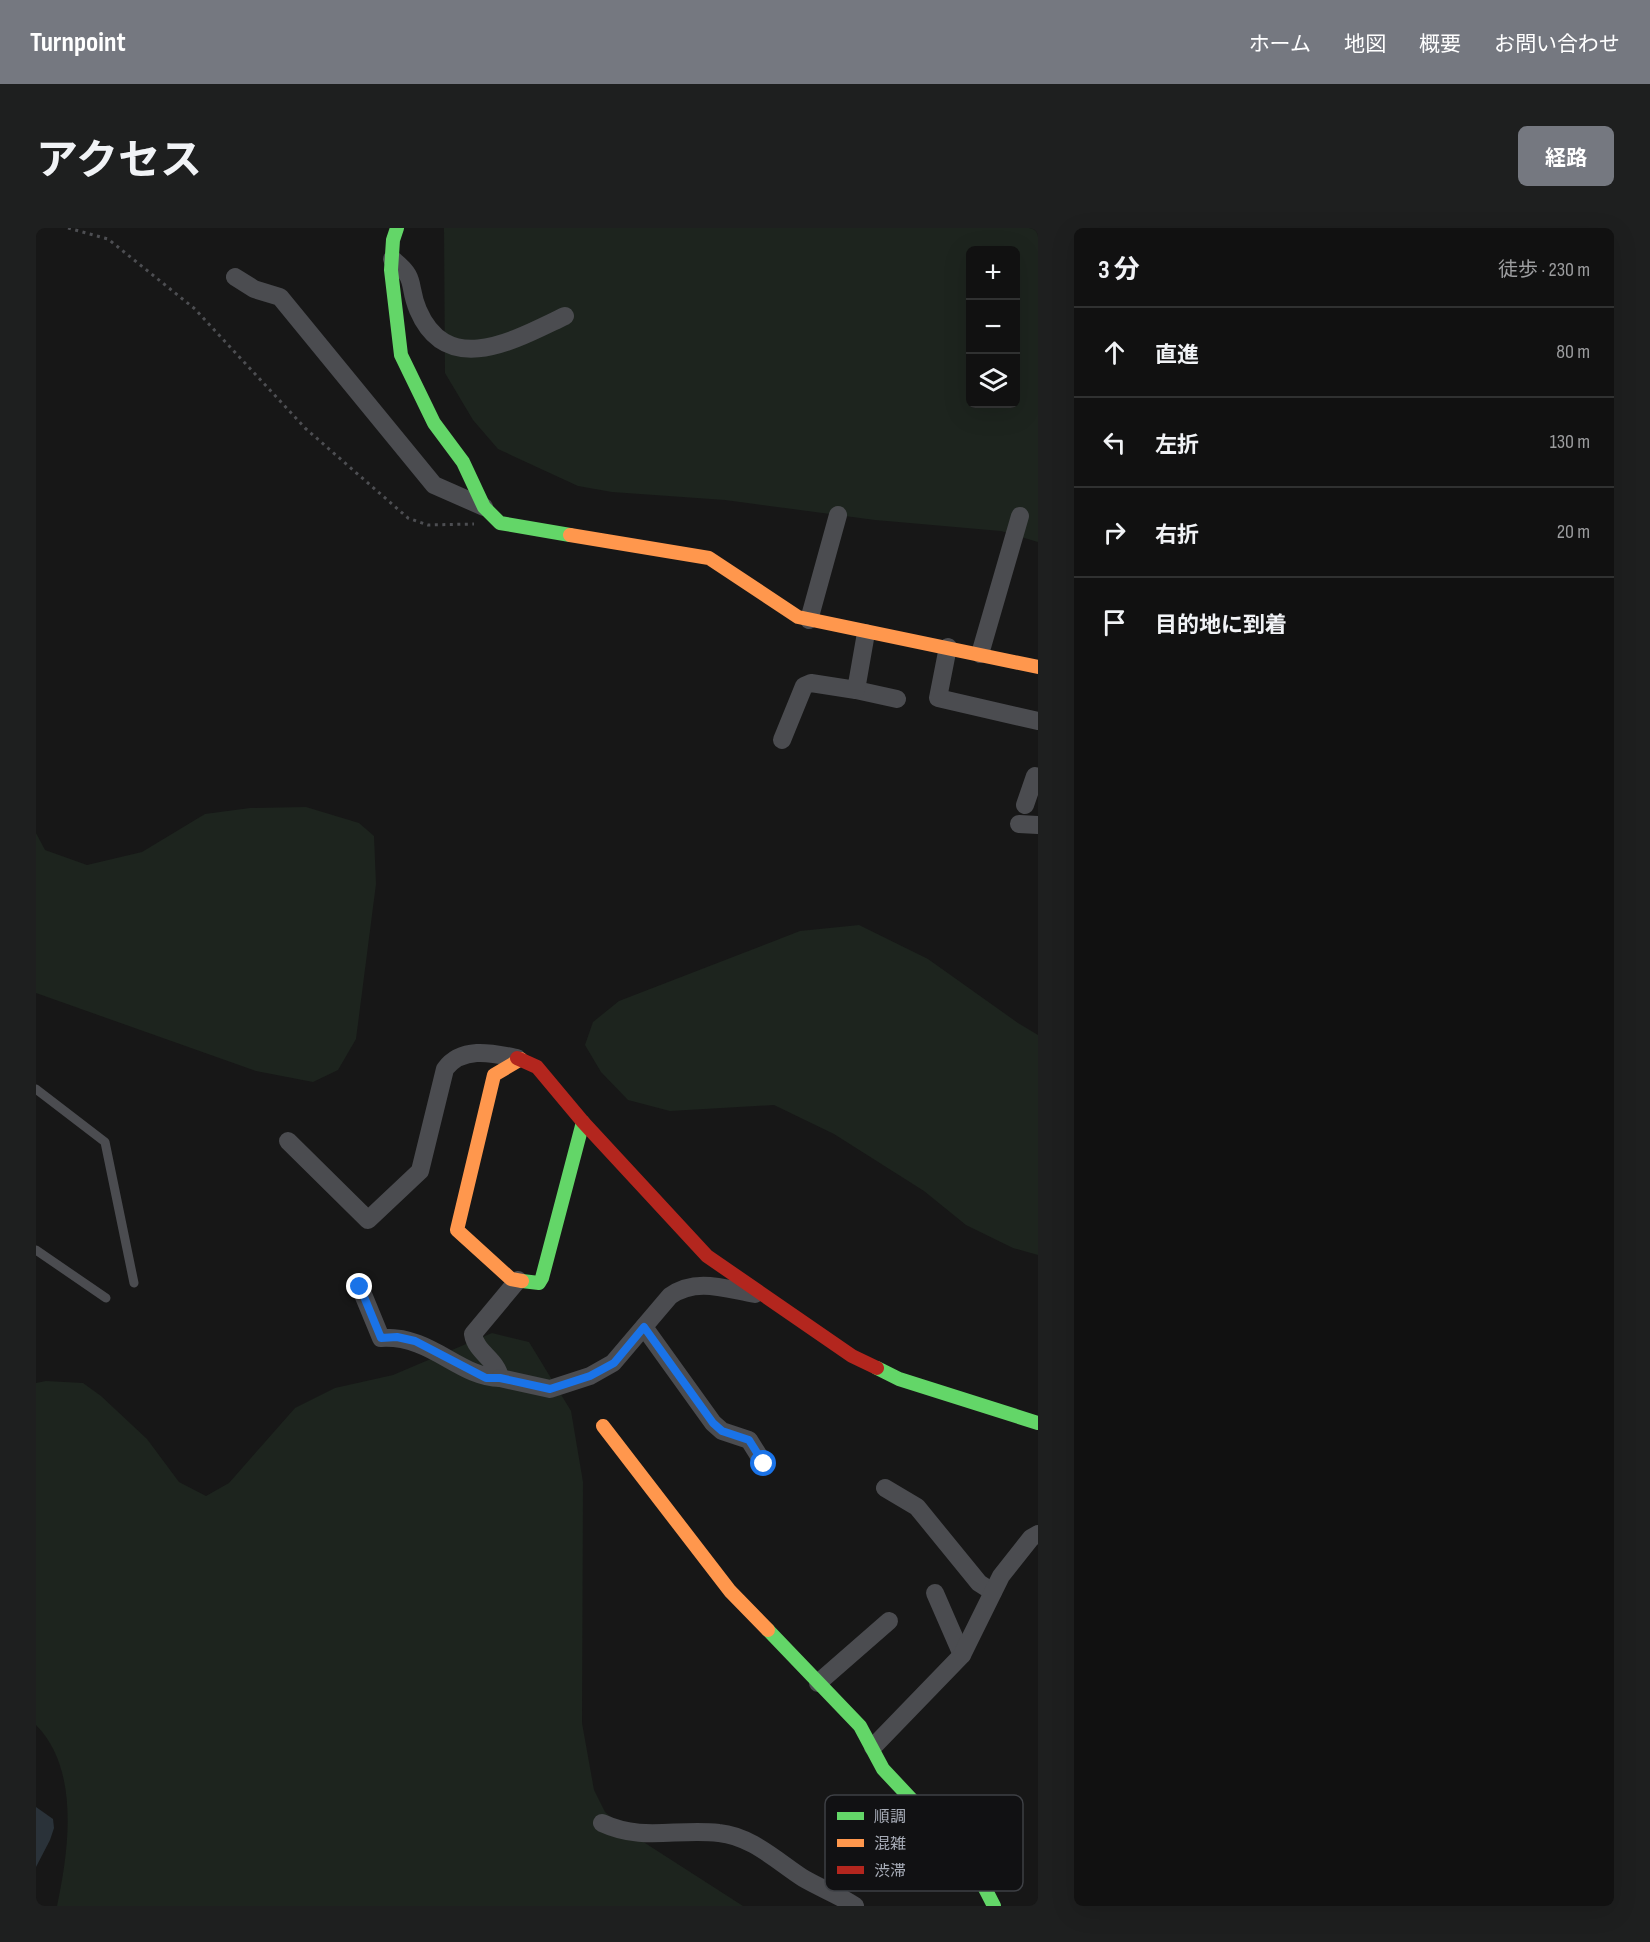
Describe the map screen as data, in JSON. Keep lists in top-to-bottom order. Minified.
{"legend":["順調","混雑","渋滞"],"page":{"header":"Turnpoint","nav":["ホーム","地図","概要","お問い合わせ"],"title":"アクセス","buttons":"経路","heading":["3 分","徒歩 · 230 m"],"map_buttons":["+","−"],"list":[["直進","80 m"],["左折","130 m"],["右折","20 m"],"目的地に到着"]}}
